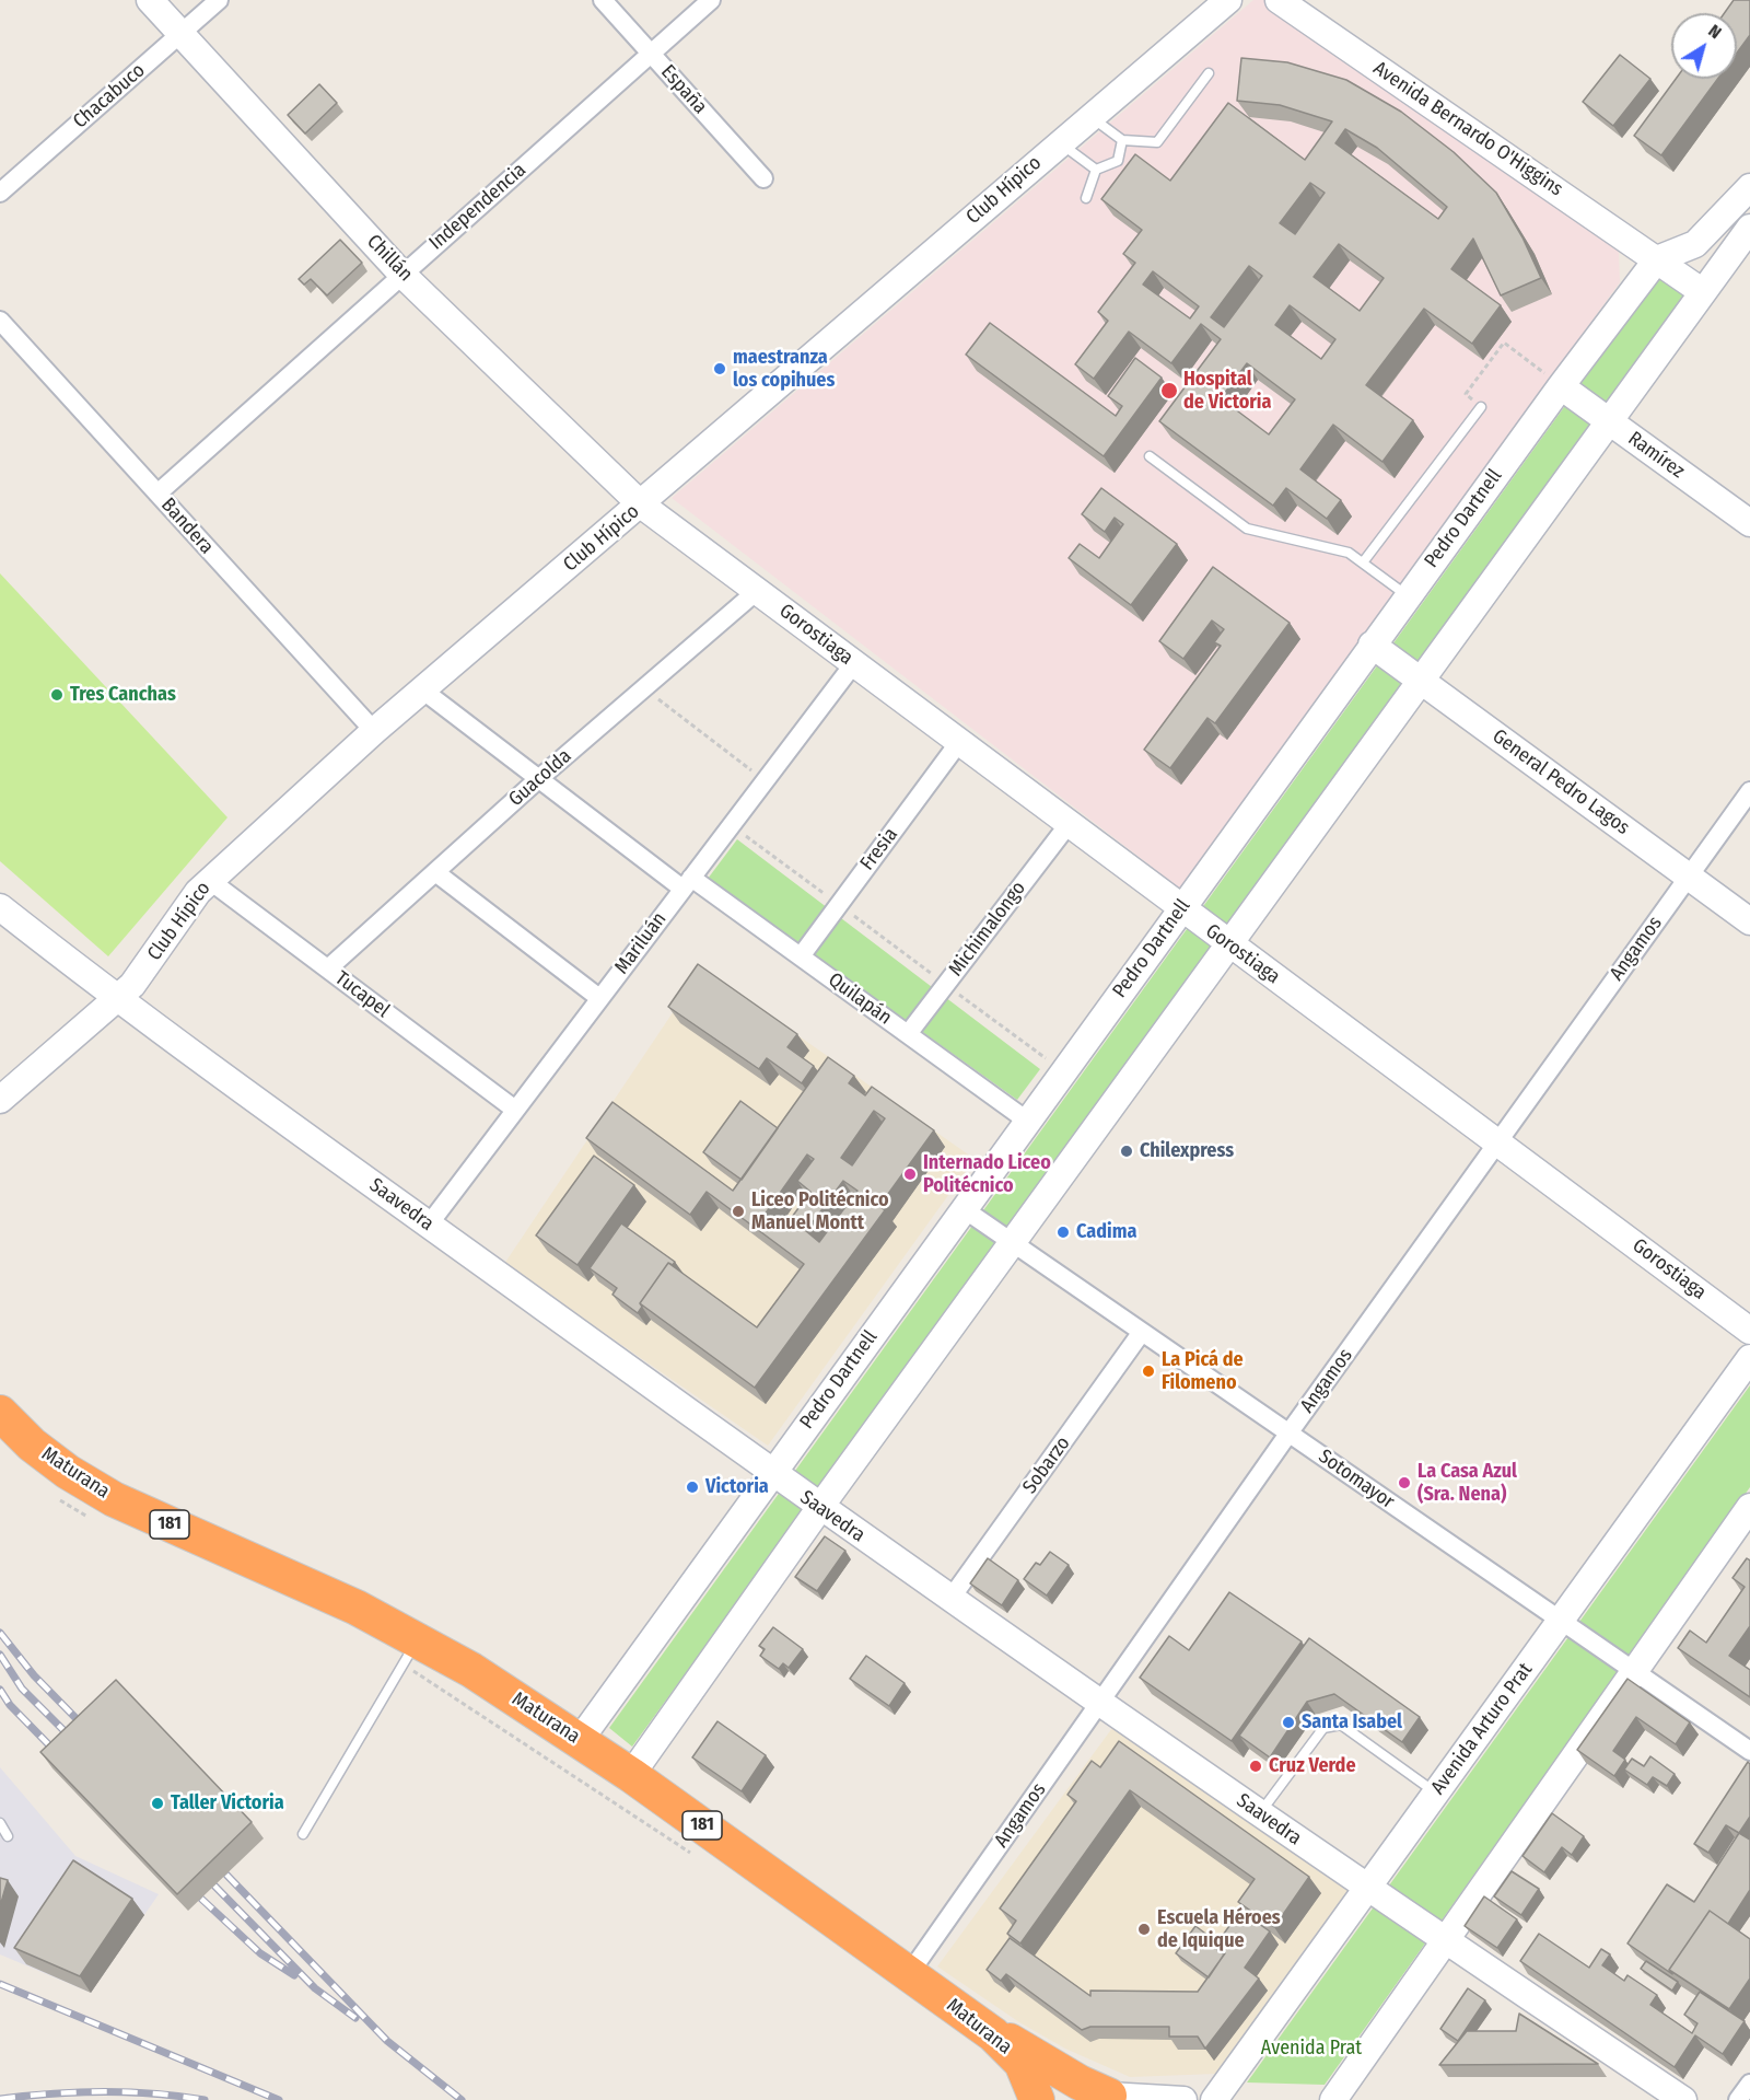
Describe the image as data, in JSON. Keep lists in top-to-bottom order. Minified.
{"streets":{"highway":["Maturana","181"],"street":["España","Chacabuco","Avenida Bernardo O'Higgins","Club Hípico","Independencia","Chillán","Ramírez","Pedro Dartnell","Bandera","Gorostiaga","Guacolda","General Pedro Lagos","Fresia","Michimalongo","Mariluán","Angamos","Tucapel","Quilapán","Saavedra","Sobarzo","Sotomayor","Avenida Arturo Prat"]},"crossings":[["España","Independencia"],["Chacabuco","Chillán"],["Avenida Bernardo O'Higgins","Pedro Dartnell"],["Club Hípico","Chillán"],["Club Hípico","Bandera"],["Club Hípico","Gorostiaga"],["Club Hípico","Tucapel"],["Club Hípico","Quilapán"],["Club Hípico","Saavedra"],["Independencia","Chillán"],["Independencia","Bandera"],["Chillán","Gorostiaga"],["Ramírez","Pedro Dartnell"],["Pedro Dartnell","Gorostiaga"],["Pedro Dartnell","General Pedro Lagos"],["Pedro Dartnell","Quilapán"],["Pedro Dartnell","Saavedra"],["Pedro Dartnell","Maturana"],["Pedro Dartnell","Sotomayor"],["Gorostiaga","Guacolda"],["Gorostiaga","Fresia"],["Gorostiaga","Michimalongo"],["Gorostiaga","Mariluán"],["Gorostiaga","Angamos"],["Guacolda","Tucapel"],["Guacolda","Quilapán"],["General Pedro Lagos","Angamos"],["Fresia","Quilapán"],["Michimalongo","Quilapán"],["Mariluán","Tucapel"],["Mariluán","Quilapán"],["Mariluán","Saavedra"],["Angamos","Saavedra"],["Angamos","Maturana"],["Angamos","Sotomayor"],["Saavedra","Sobarzo"],["Saavedra","Avenida Arturo Prat"],["Sobarzo","Sotomayor"],["Sotomayor","Avenida Arturo Prat"]],"parks":["Avenida Prat"],"places":["maestranza los copihues","Hospital de Victoria","Tres Canchas","Chilexpress","Internado Liceo Politécnico","Liceo Politécnico Manuel Montt","Cadima","La Picá de Filomeno","La Casa Azul (Sra. Nena)","Victoria","Santa Isabel","Cruz Verde","Taller Victoria","Escuela Héroes de Iquique"],"north":"top right"}
